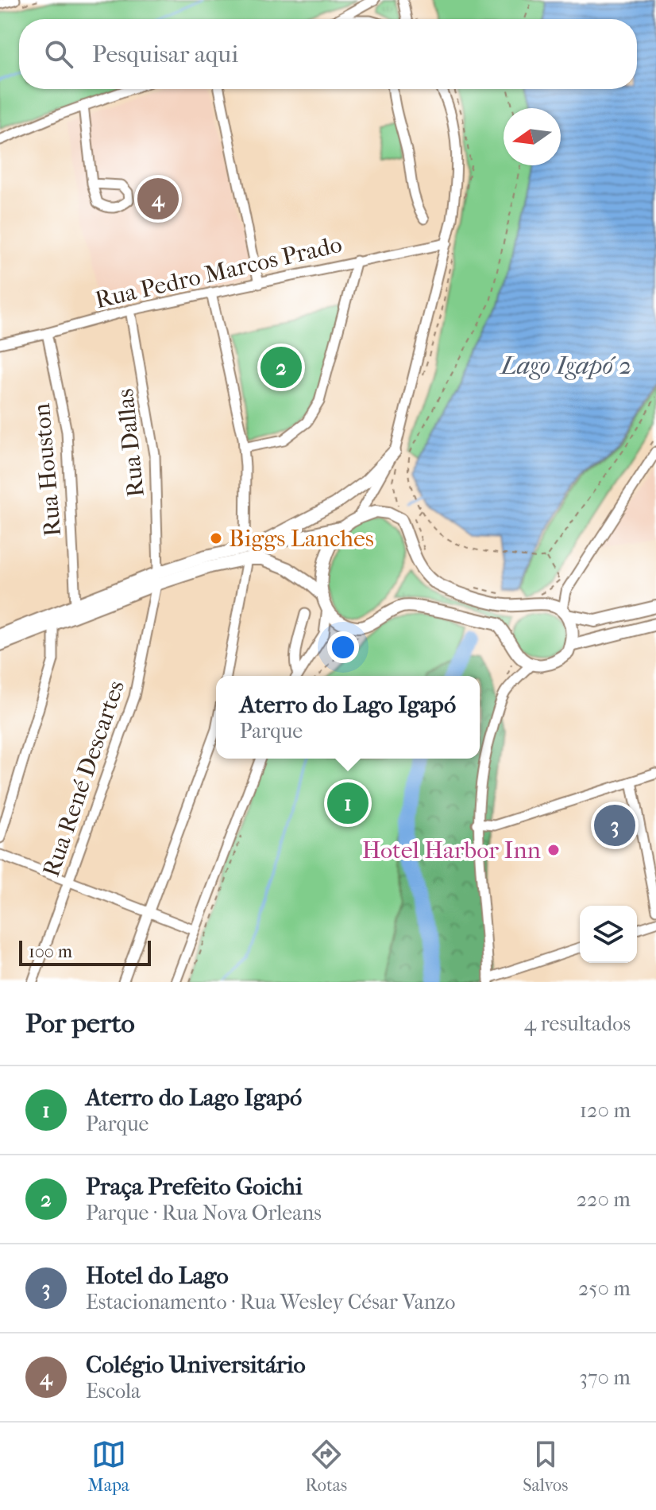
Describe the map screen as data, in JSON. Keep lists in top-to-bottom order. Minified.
{"streets":{"street":["Rua Pedro Marcos Prado","Rua Dallas","Rua Houston","Rua René Descartes"]},"crossings":[["Rua Pedro Marcos Prado","Rua Dallas"],["Rua Pedro Marcos Prado","Rua Houston"],["Rua Dallas","Rua René Descartes"]],"water":["Lago Igapó 2"],"places":["Biggs Lanches","Hotel Harbor Inn"],"scale_bar":"100 m","north":"left","page":{"search":"Pesquisar aqui","pins":["4","2","1","3"],"popup":["Aterro do Lago Igapó","Parque"],"scale":"100 m","heading":["Por perto","4 resultados"],"list":[{"mark":"1","name":"Aterro do Lago Igapó","note":"Parque","value":"120 m"},{"mark":"2","name":"Praça Prefeito Goichi","note":"Parque · Rua Nova Orleans","value":"220 m"},{"mark":"3","name":"Hotel do Lago","note":"Estacionamento · Rua Wesley César Vanzo","value":"250 m"},{"mark":"4","name":"Colégio Universitário","note":"Escola","value":"370 m"}],"nav":["Mapa","Rotas","Salvos"]}}
